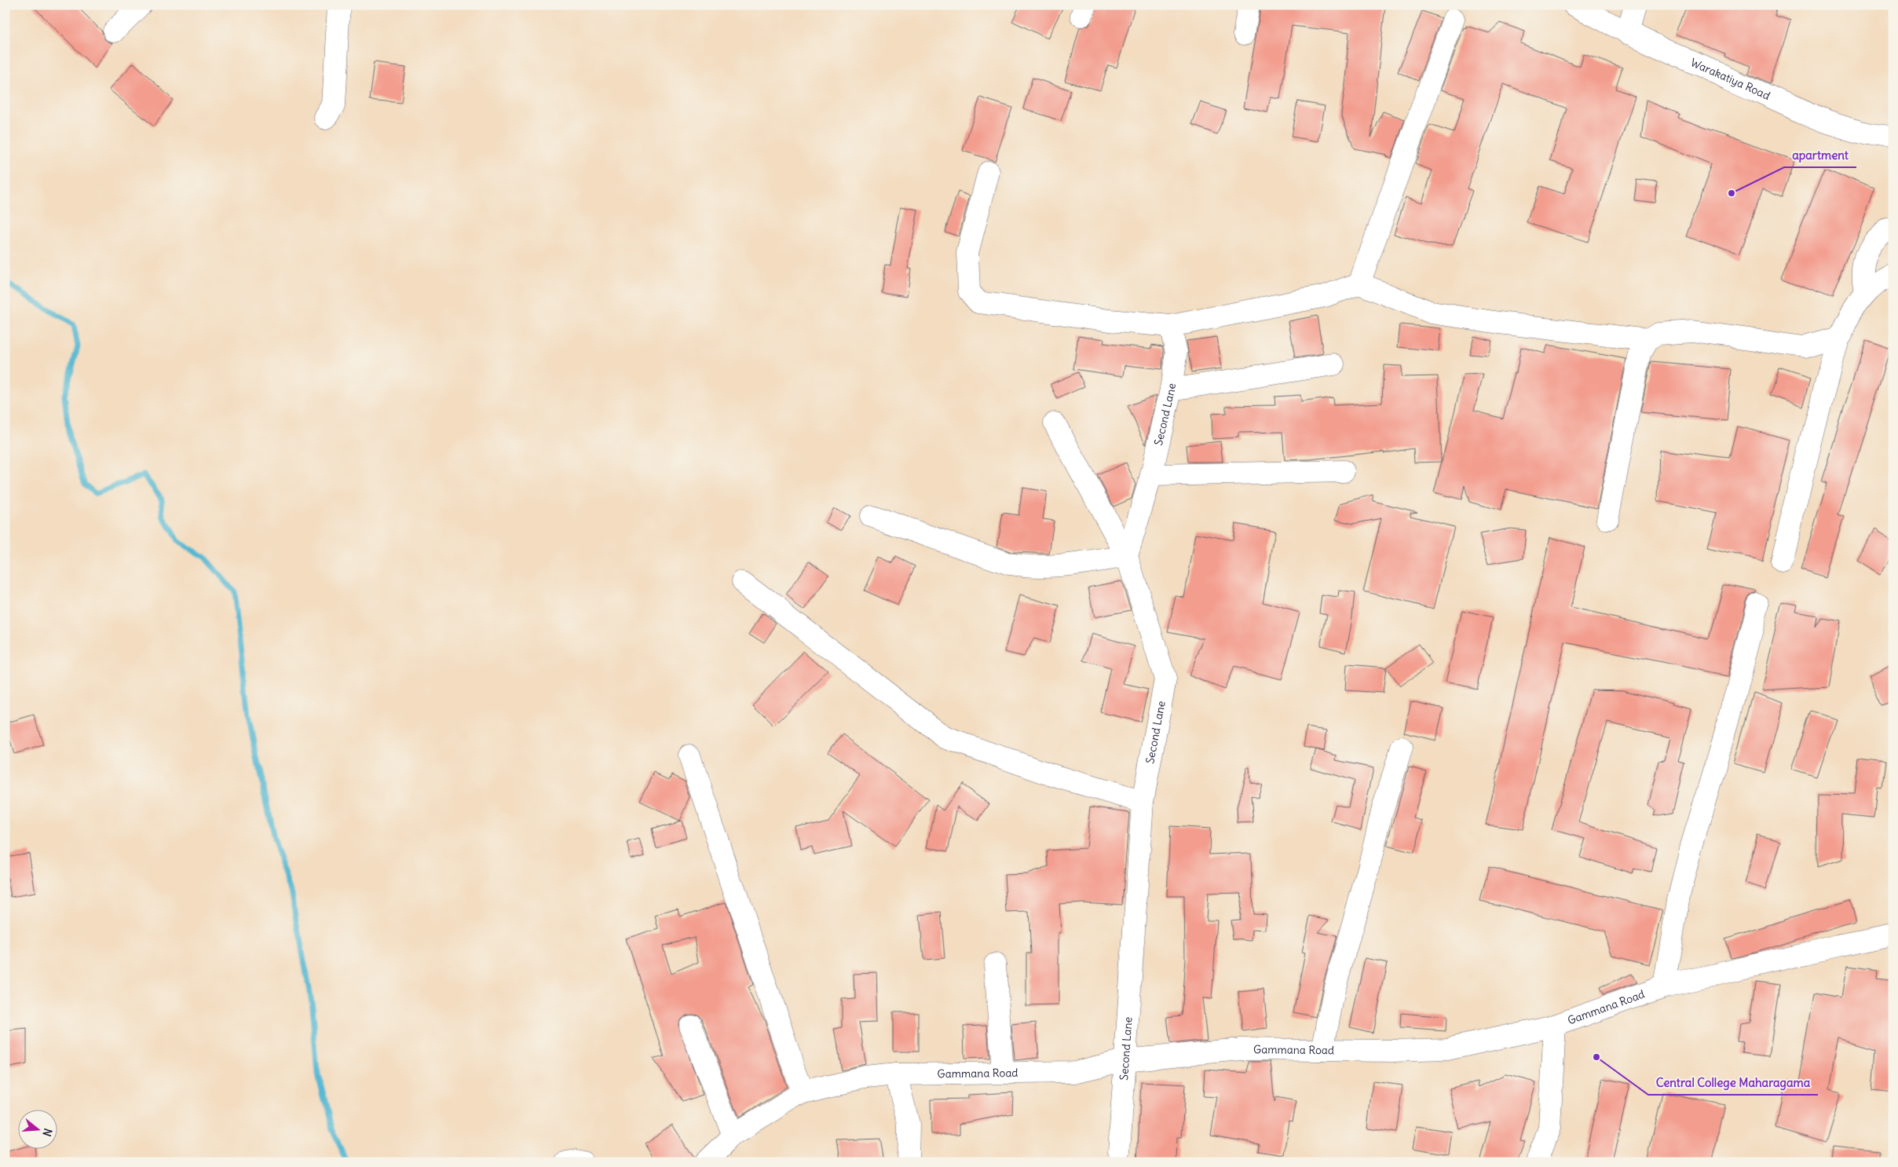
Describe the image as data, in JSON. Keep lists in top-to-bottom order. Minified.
{"streets":{"street":["Warakatiya Road","Second Lane","Gammana Road"]},"crossings":[["Second Lane","Gammana Road"]],"places":["apartment","Central College Maharagama"],"north":"right"}
